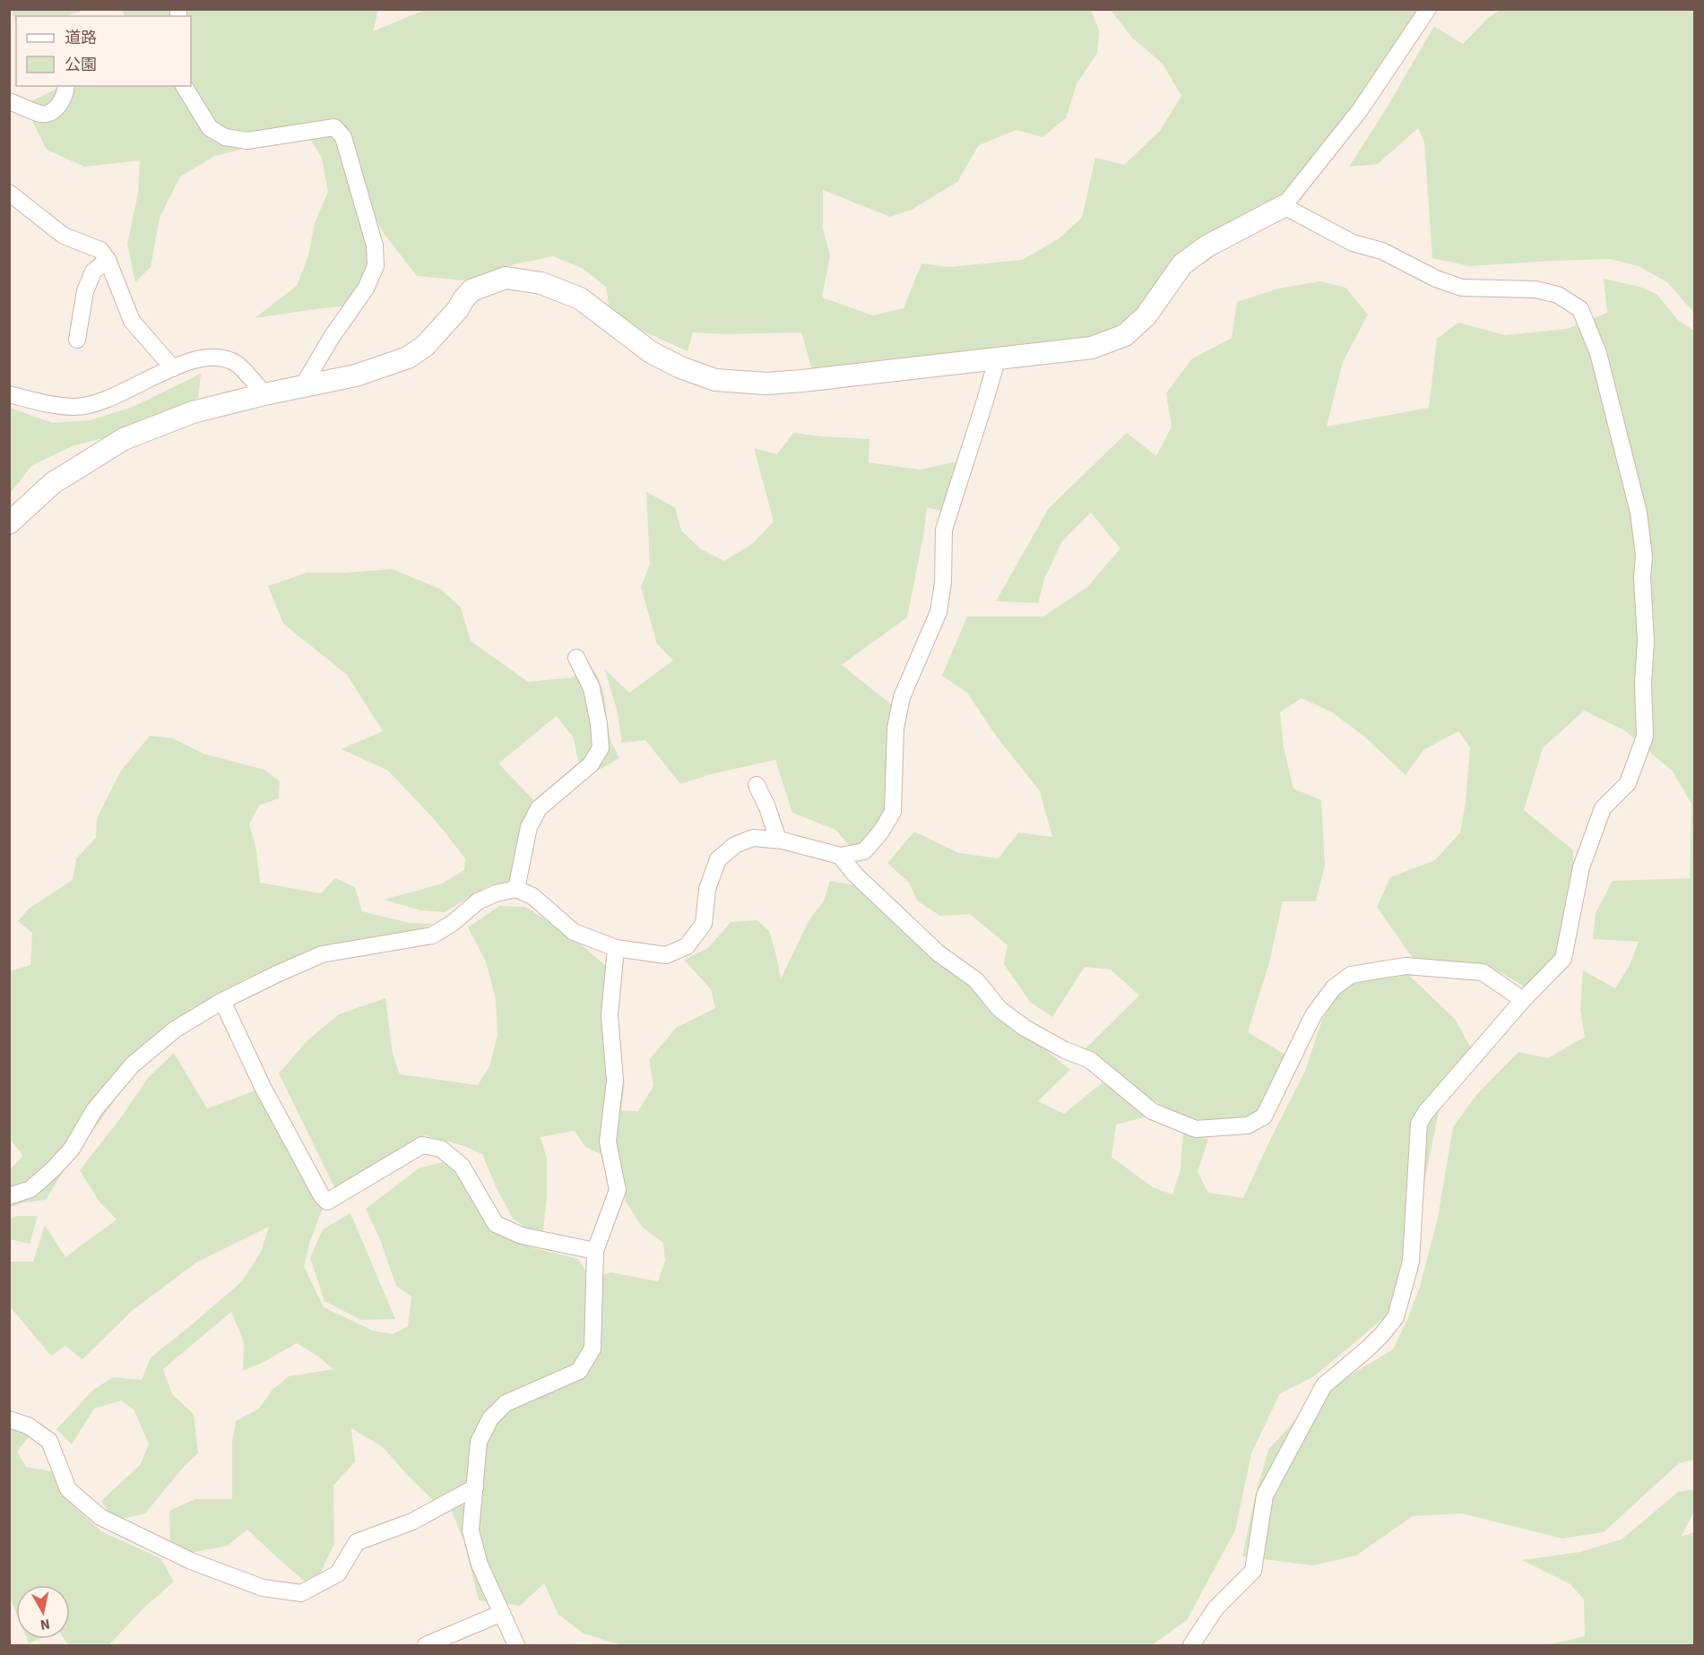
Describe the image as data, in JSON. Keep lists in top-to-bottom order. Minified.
{"legend":["道路","公園"],"north":"bottom"}
